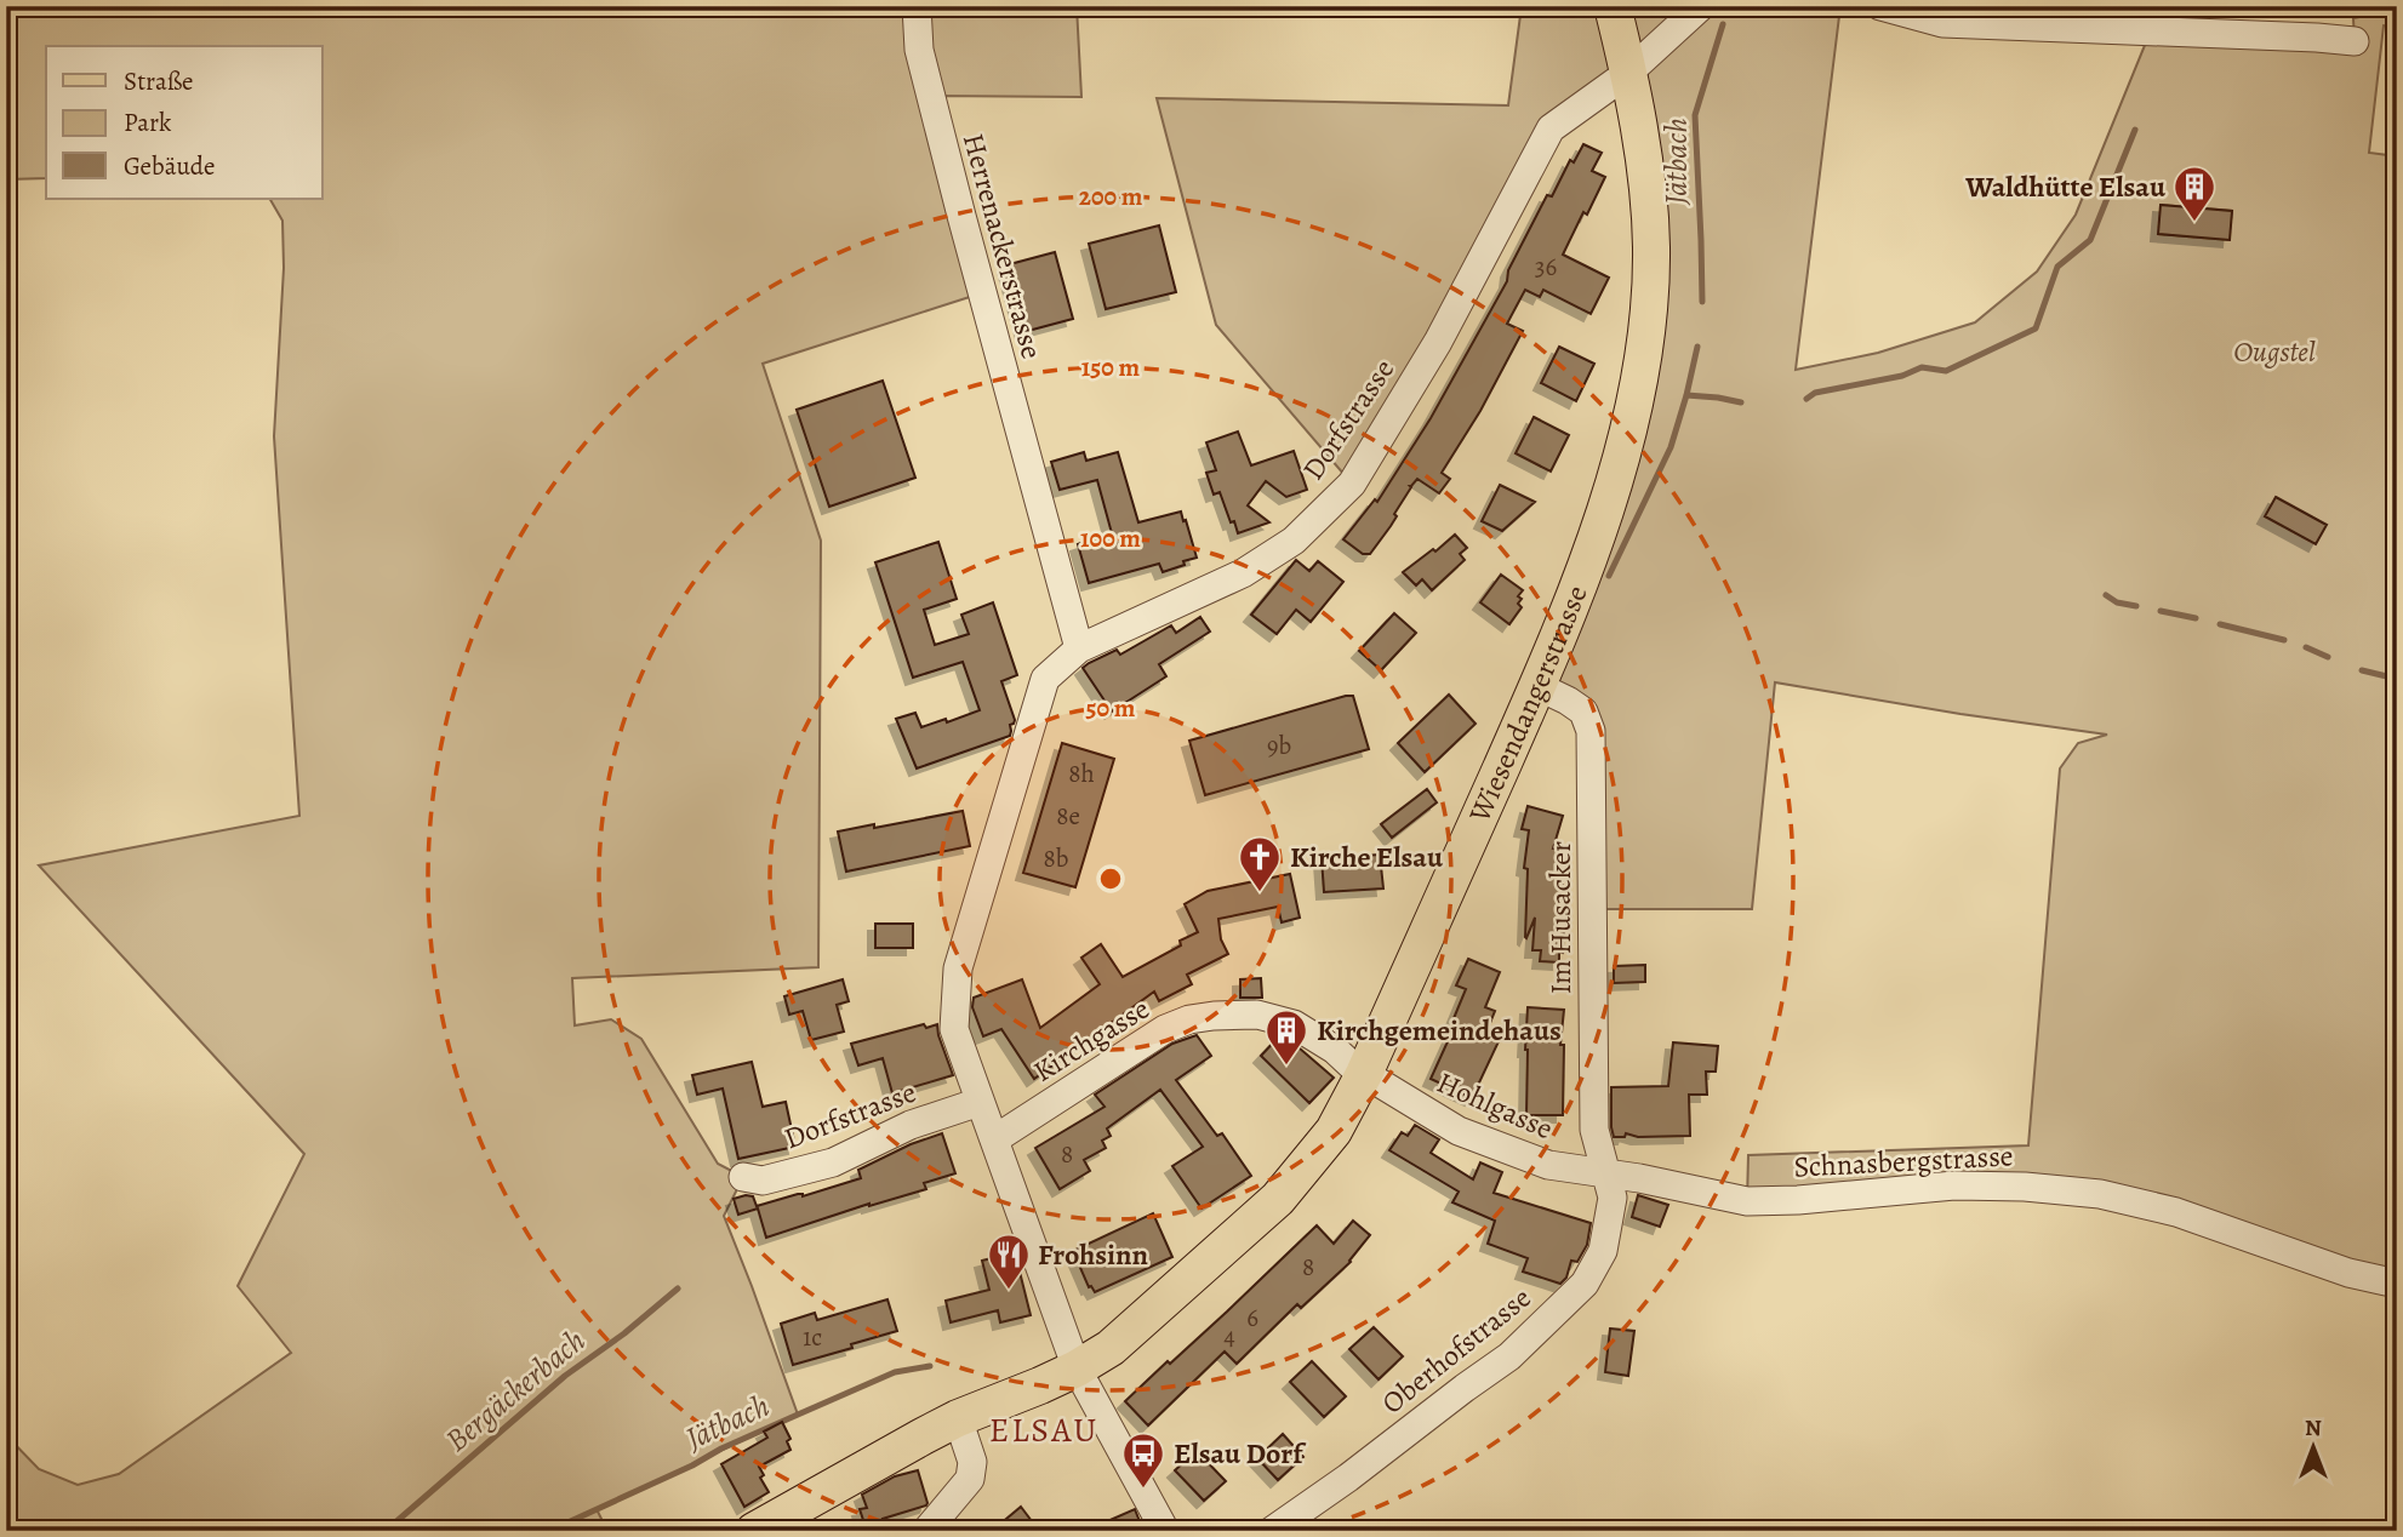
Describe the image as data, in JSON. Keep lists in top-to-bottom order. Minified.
{"streets":{"main road":["Wiesendangerstrasse"],"street":["Herrenackerstrasse","Dorfstrasse","Im Husacker","Kirchgasse","Hohlgasse","Schnasbergstrasse","Oberhofstrasse"]},"crossings":[["Herrenackerstrasse","Dorfstrasse"],["Dorfstrasse","Wiesendangerstrasse"],["Dorfstrasse","Kirchgasse"],["Wiesendangerstrasse","Im Husacker"],["Wiesendangerstrasse","Kirchgasse"],["Wiesendangerstrasse","Hohlgasse"],["Im Husacker","Hohlgasse"],["Im Husacker","Schnasbergstrasse"],["Im Husacker","Oberhofstrasse"],["Kirchgasse","Hohlgasse"],["Hohlgasse","Schnasbergstrasse"],["Hohlgasse","Oberhofstrasse"],["Schnasbergstrasse","Oberhofstrasse"]],"districts":["ELSAU"],"water":["Jätbach","Bergäckerbach"],"parks":["Ougstel"],"places":{"building":["Waldhütte Elsau","Kirchgemeindehaus"],"church":["Kirche Elsau"],"restaurant":["Frohsinn"],"bus stop":["Elsau Dorf"]},"house_numbers":["36","9b","8h","8e","8b","8","8","6","4","1c"],"legend":["Straße","Park","Gebäude"],"north":"top","rings":["200 m","150 m","100 m","50 m"]}
